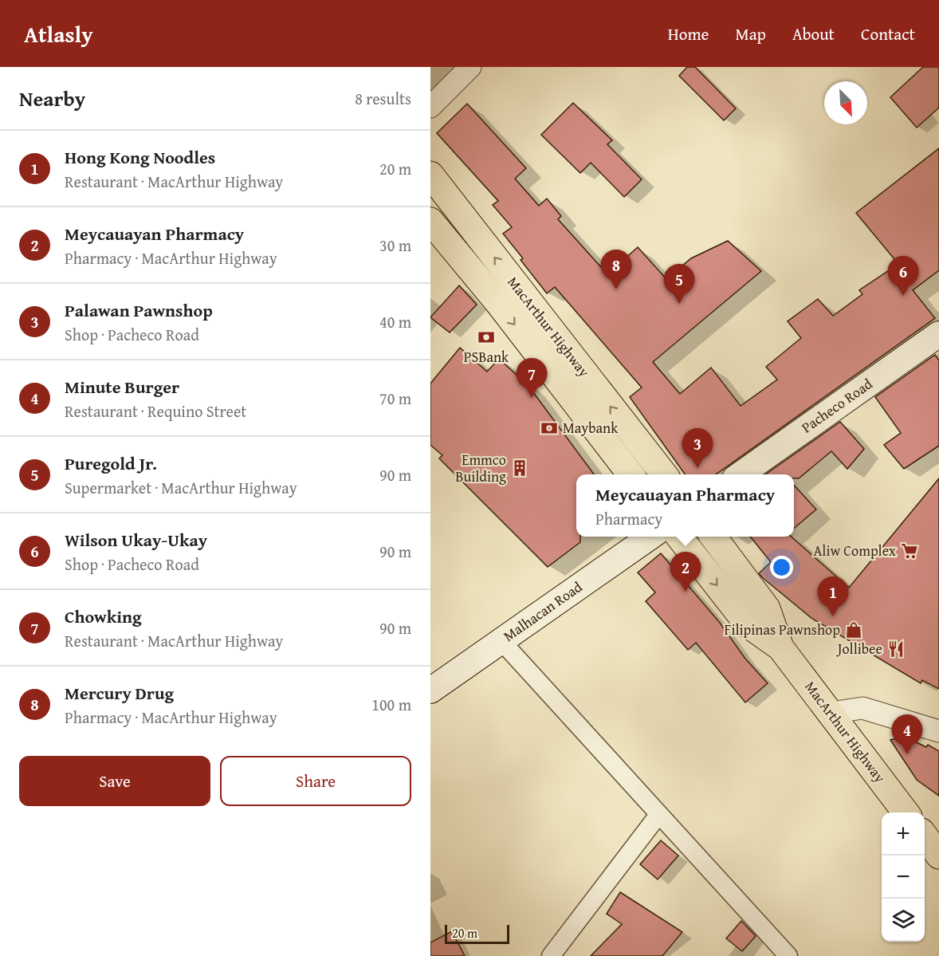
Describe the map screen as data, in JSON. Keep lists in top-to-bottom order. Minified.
{"streets":{"highway":["MacArthur Highway"],"main road":["Pacheco Road","Malhacan Road"]},"places":{"bank":["PSBank","Maybank"],"building":["Emmco Building"],"supermarket":["Aliw Complex"],"shop":["Filipinas Pawnshop"],"restaurant":["Jollibee"]},"scale_bar":"20 m","north":"bottom right","page":{"header":"Atlasly","nav":["Home","Map","About","Contact"],"heading":["Nearby","8 results"],"list":[{"mark":"1","name":"Hong Kong Noodles","note":"Restaurant · MacArthur Highway","value":"20 m"},{"mark":"2","name":"Meycauayan Pharmacy","note":"Pharmacy · MacArthur Highway","value":"30 m"},{"mark":"3","name":"Palawan Pawnshop","note":"Shop · Pacheco Road","value":"40 m"},{"mark":"4","name":"Minute Burger","note":"Restaurant · Requino Street","value":"70 m"},{"mark":"5","name":"Puregold Jr.","note":"Supermarket · MacArthur Highway","value":"90 m"},{"mark":"6","name":"Wilson Ukay-Ukay","note":"Shop · Pacheco Road","value":"90 m"},{"mark":"7","name":"Chowking","note":"Restaurant · MacArthur Highway","value":"90 m"},{"mark":"8","name":"Mercury Drug","note":"Pharmacy · MacArthur Highway","value":"100 m"}],"pins":["8","6","5","7","3","2","1","4"],"popup":["Meycauayan Pharmacy","Pharmacy"],"buttons":["Save","Share"],"map_buttons":["+","−"],"scale":"20 m"}}
